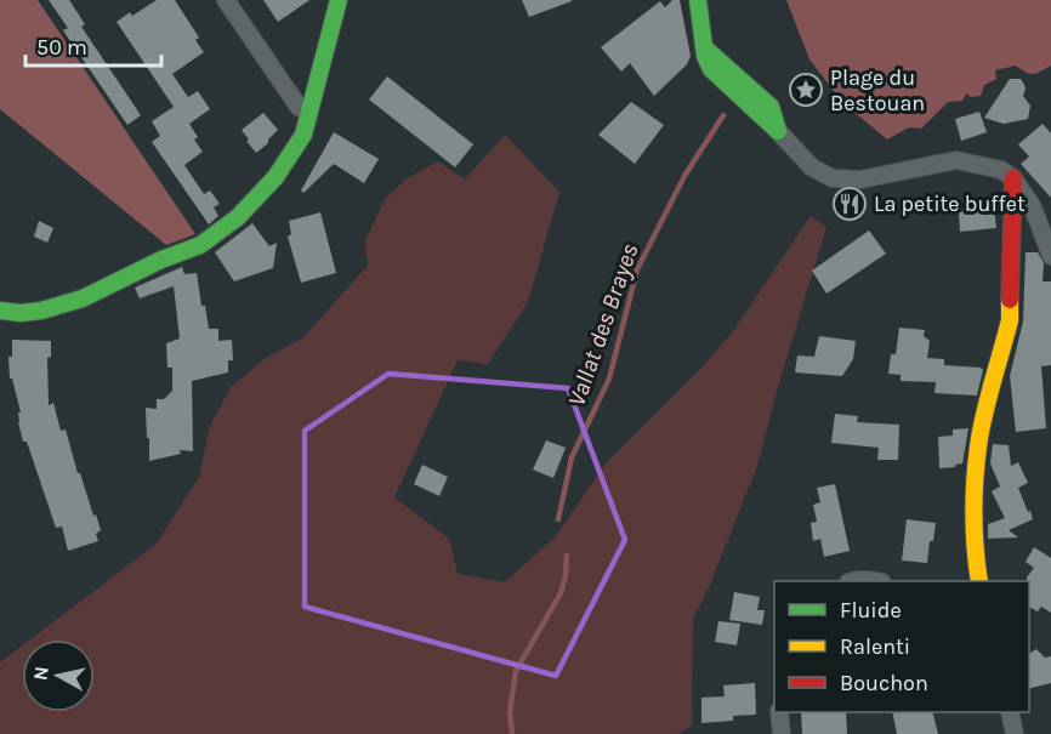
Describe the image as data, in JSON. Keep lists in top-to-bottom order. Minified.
{"water":["Vallat des Brayes"],"places":{"place":["Plage du Bestouan"],"restaurant":["La petite buffet"]},"legend":["Fluide","Ralenti","Bouchon"],"scale_bar":"50 m","north":"left"}
